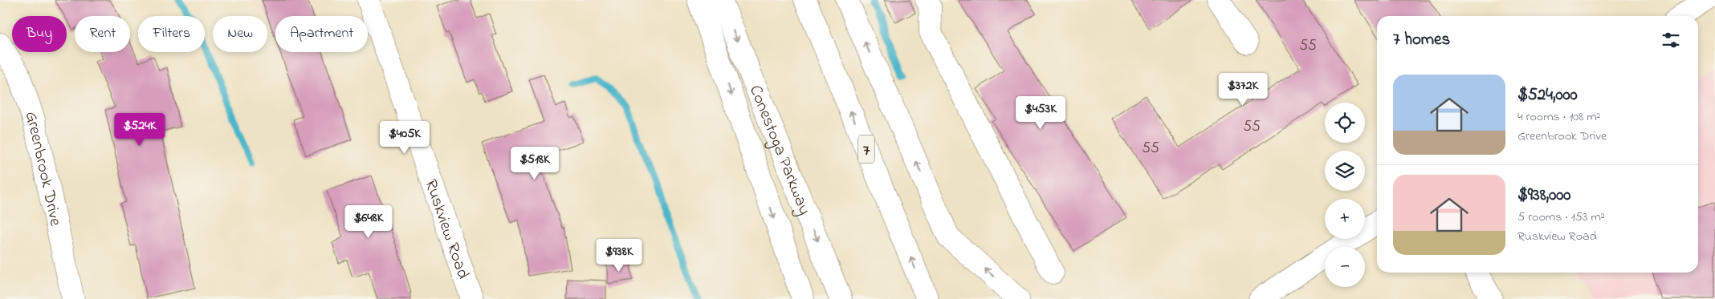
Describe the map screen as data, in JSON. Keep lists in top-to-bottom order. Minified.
{"streets":{"main road":["Conestoga Parkway","7","Greenbrook Drive","Ruskview Road"]},"house_numbers":["55","55","55"],"page":{"chip":["Buy","Rent","Filters","New","Apartment"],"heading":"7 homes","list":[{"name":"$524,000","note":"4 rooms · 108 m² · Greenbrook Drive"},{"name":"$938,000","note":"5 rooms · 153 m² · Ruskview Road"}],"price":["$372K","$453K","$524K","$405K","$518K","$648K","$938K"],"map_buttons":["+","−"]}}
